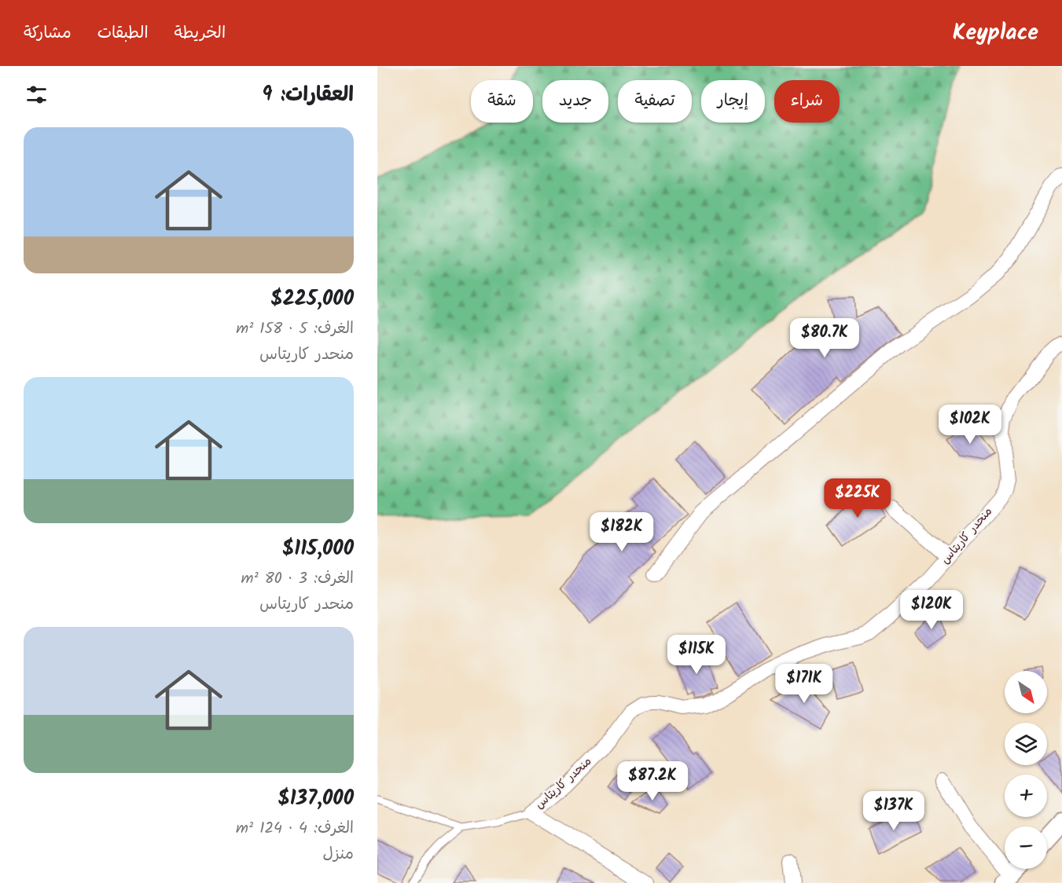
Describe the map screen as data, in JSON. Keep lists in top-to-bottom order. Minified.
{"streets":{"street":["منحدر كاريتاس"]},"north":"bottom right","page":{"header":"Keyplace","nav":["الخريطة","الطبقات","مشاركة"],"heading":"العقارات: 9","chip":["شراء","إيجار","تصفية","جديد","شقة"],"list":[{"name":"$225,000","note":"الغرف: 5 · 158 m² · منحدر كاريتاس"},{"name":"$115,000","note":"الغرف: 3 · 80 m² · منحدر كاريتاس"},{"name":"$137,000","note":"الغرف: 4 · 124 m² · منزل"}],"price":["$80.7K","$102K","$225K","$182K","$120K","$115K","$171K","$87.2K","$137K"],"map_buttons":["+","−"]}}
